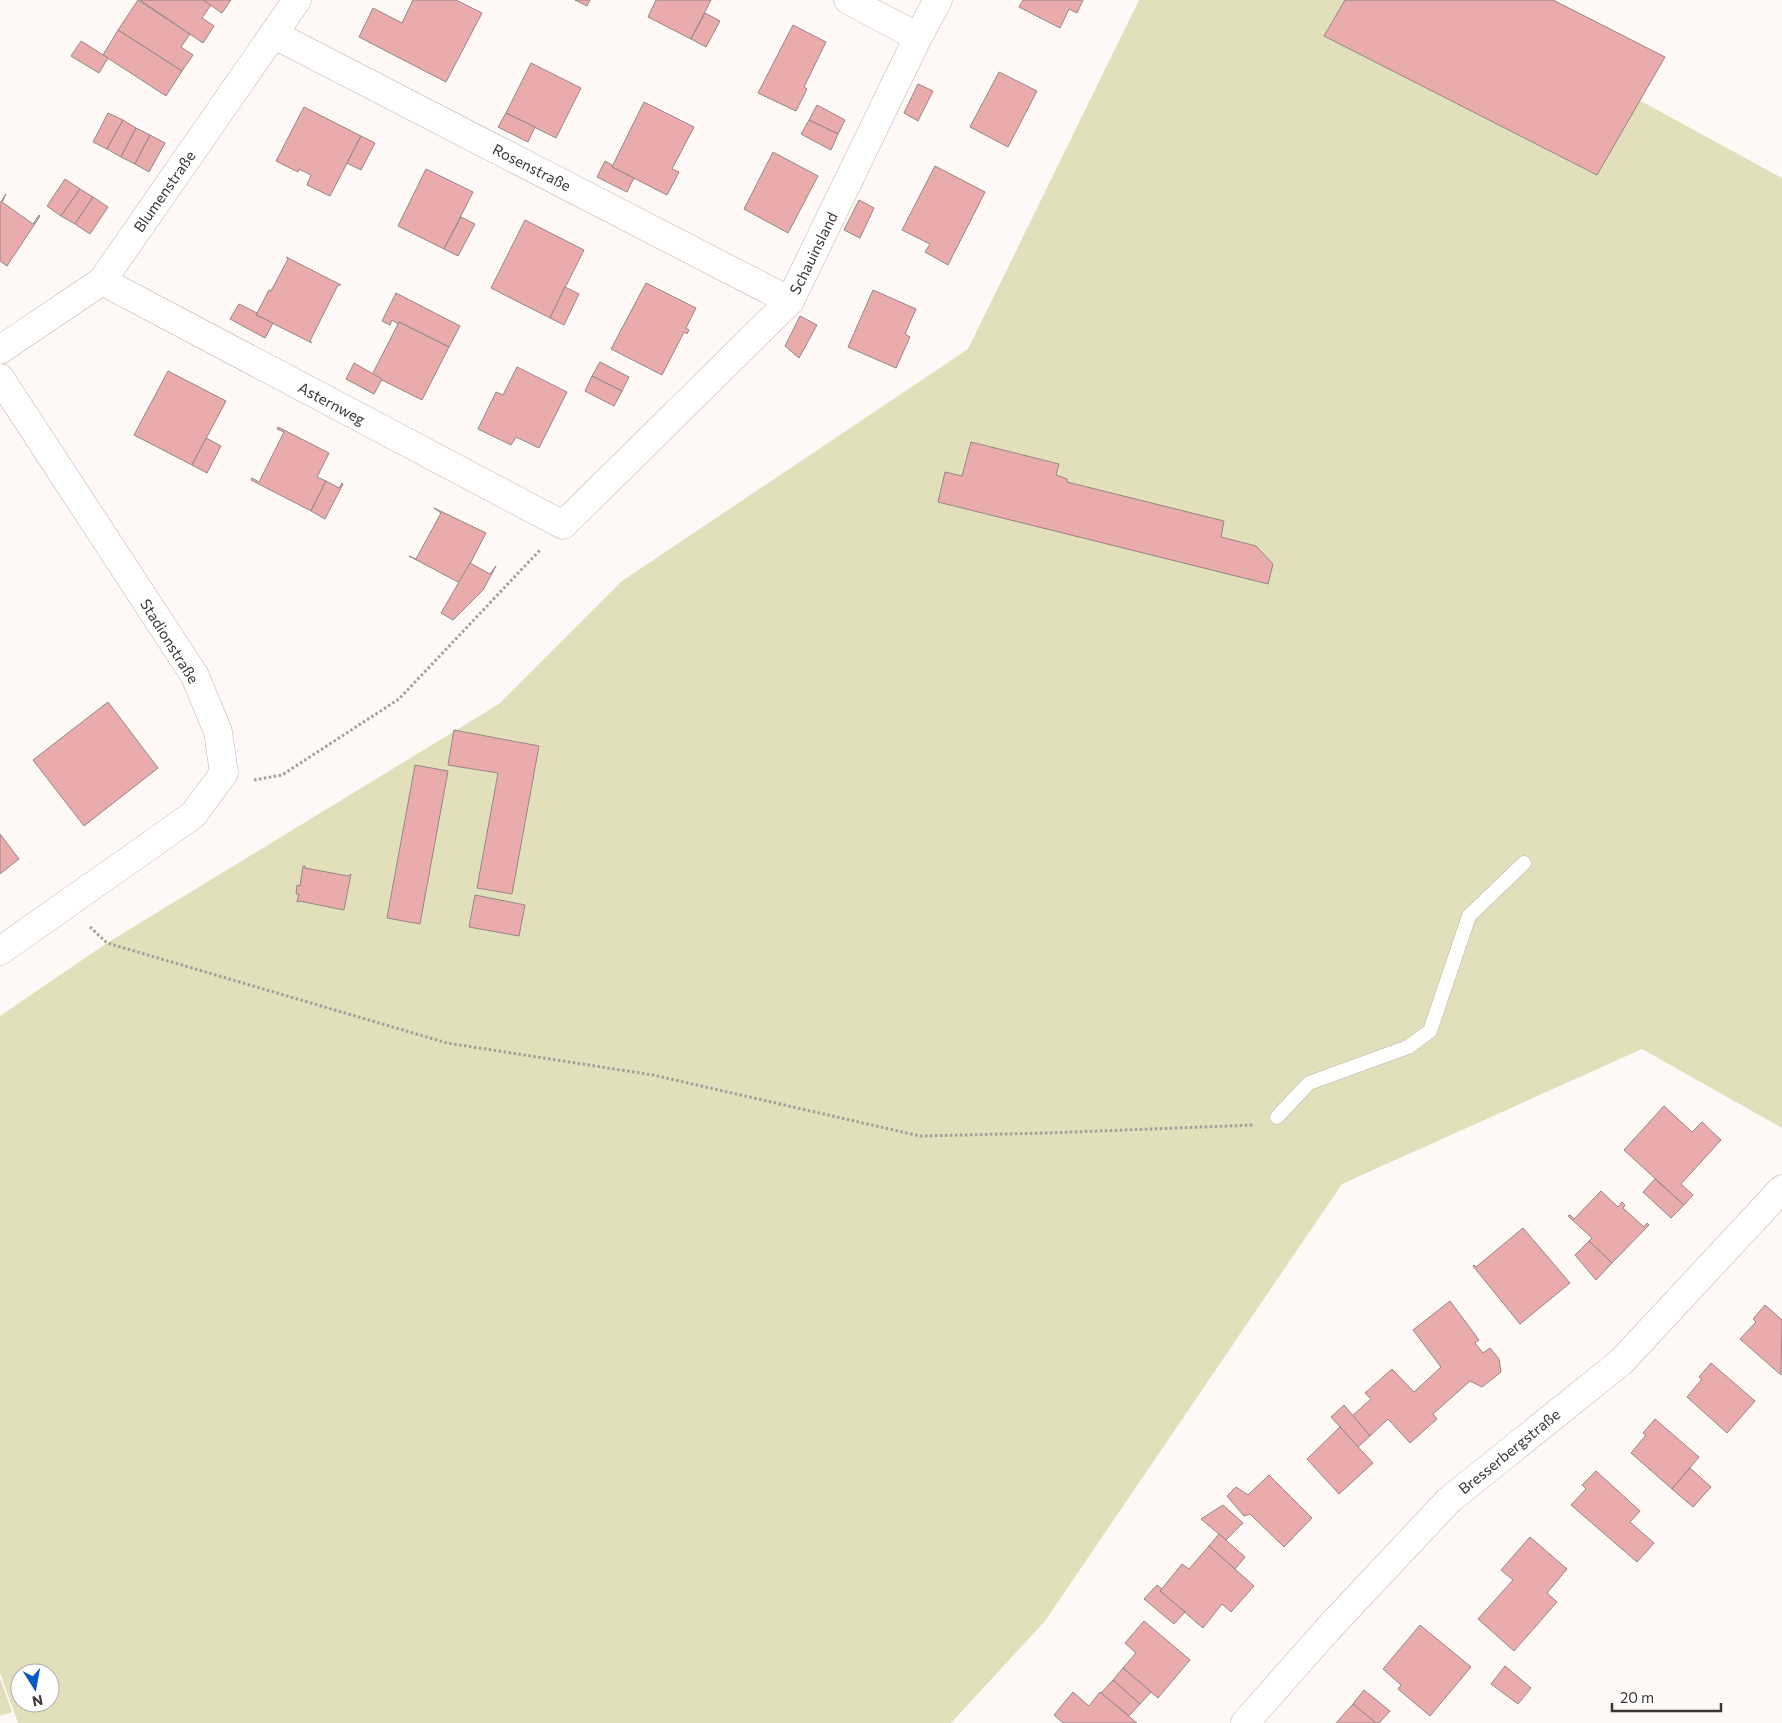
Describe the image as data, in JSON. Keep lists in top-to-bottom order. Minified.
{"streets":{"street":["Rosenstraße","Blumenstraße","Schauinsland","Asternweg","Stadionstraße","Bresserbergstraße"]},"crossings":[["Rosenstraße","Blumenstraße"],["Rosenstraße","Schauinsland"],["Blumenstraße","Asternweg"],["Schauinsland","Asternweg"]],"scale_bar":"20 m","north":"bottom"}
